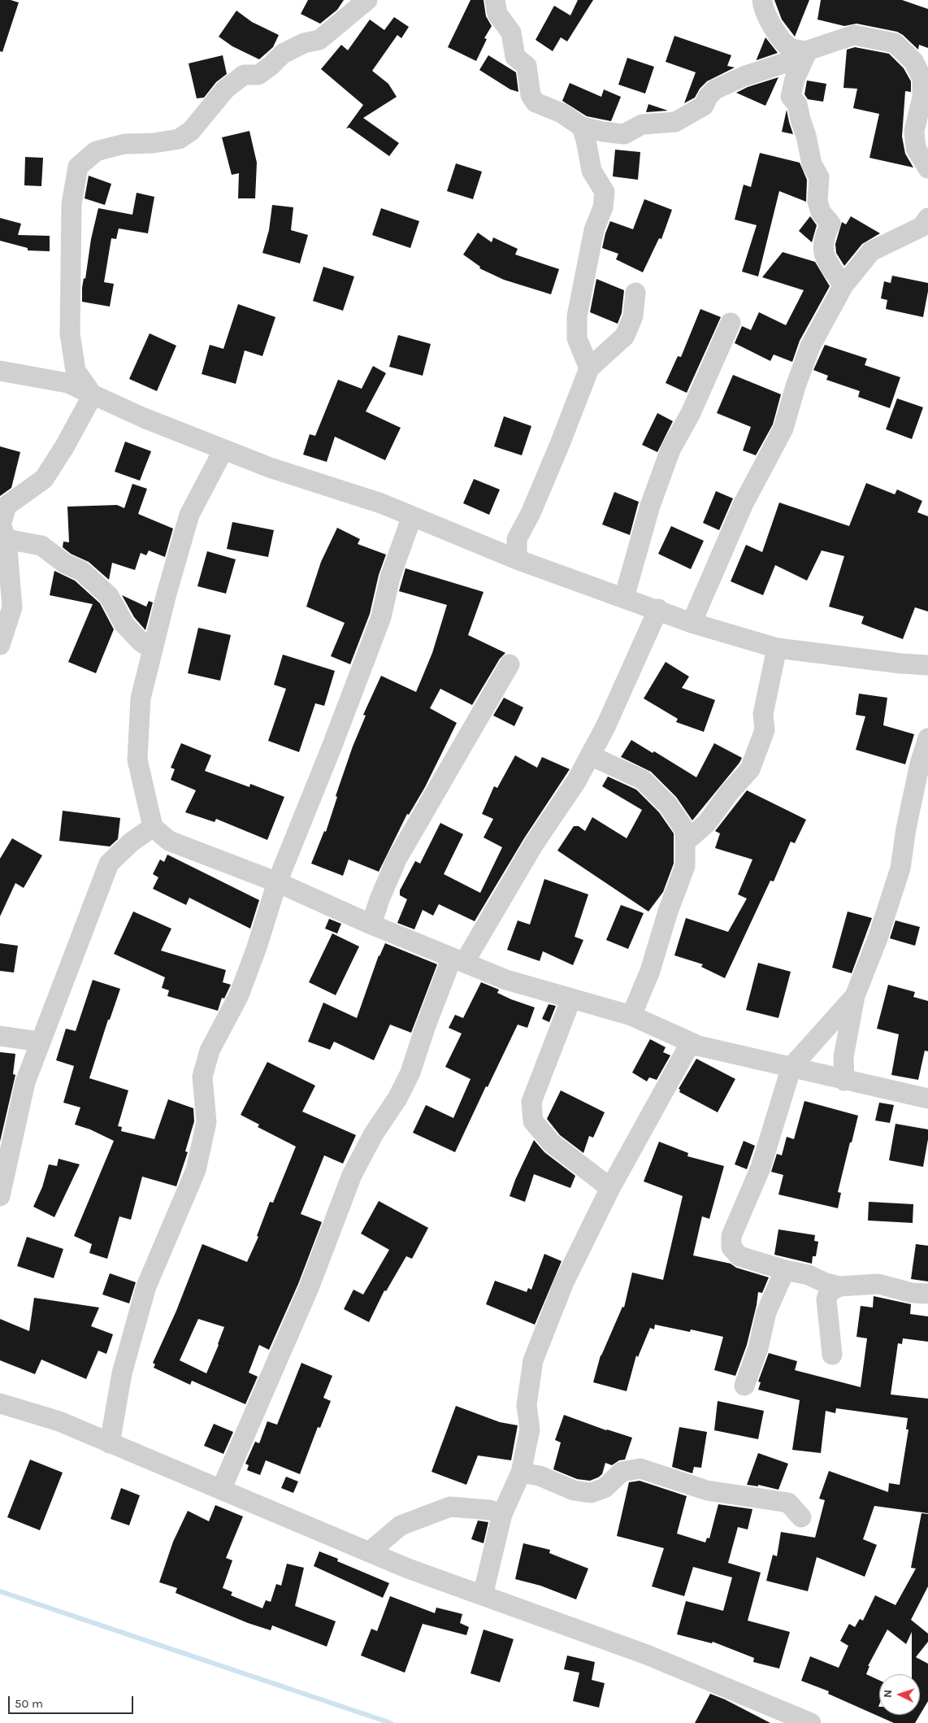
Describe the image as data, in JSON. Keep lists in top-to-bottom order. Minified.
{"scale_bar":"50 m","north":"left"}
